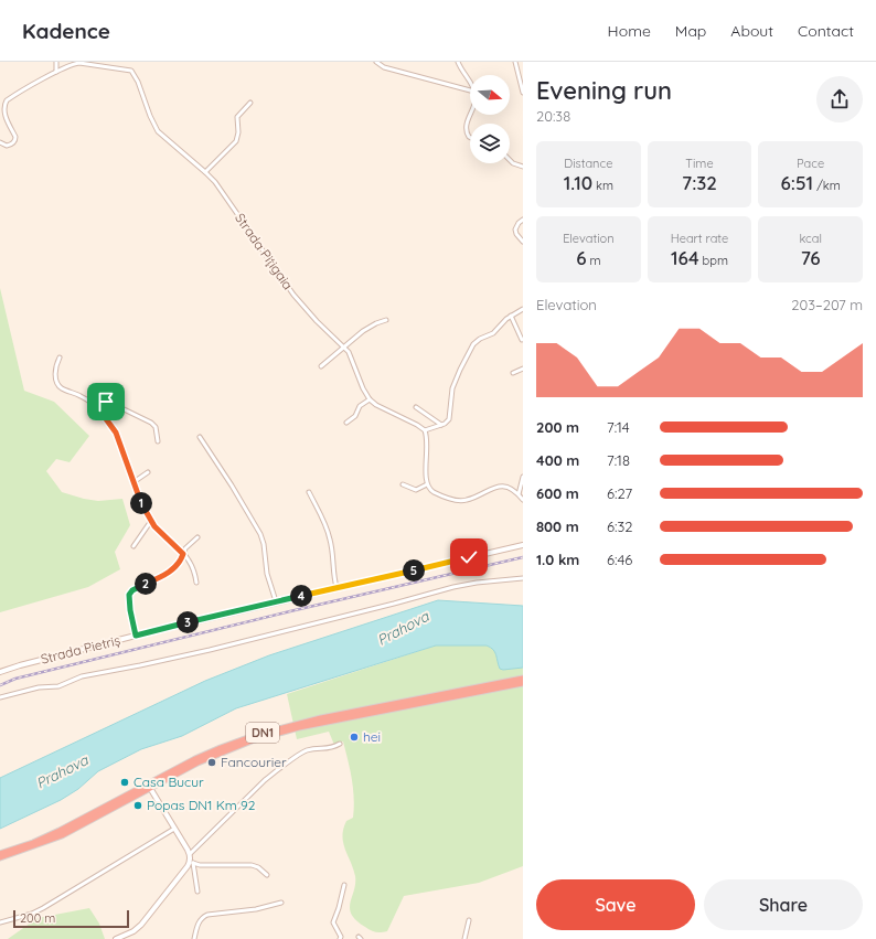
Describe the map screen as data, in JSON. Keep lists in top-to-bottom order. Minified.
{"streets":{"highway":["DN1"],"main road":["Strada Pietriș"],"street":["Strada Pițigaia"]},"water":["Prahova"],"places":["hei","Fancourier","Casa Bucur","Popas DN1 Km 92"],"scale_bar":"200 m","north":"right","page":{"header":"Kadence","nav":["Home","Map","About","Contact"],"heading":["Evening run","20:38"],"stats":[["Distance","1.10 km"],["Time","7:32"],["Pace","6:51 /km"],["Elevation","6 m"],["Heart rate","164 bpm"],["kcal","76"]],"chart":["Elevation","203–207 m"],"list":[{"name":"200 m","note":"7:14"},{"name":"400 m","note":"7:18"},{"name":"600 m","note":"6:27"},{"name":"800 m","note":"6:32"},{"name":"1.0 km","note":"6:46"}],"pins":["1","5","2","4","3"],"buttons":["Save","Share"],"scale":"200 m"}}
